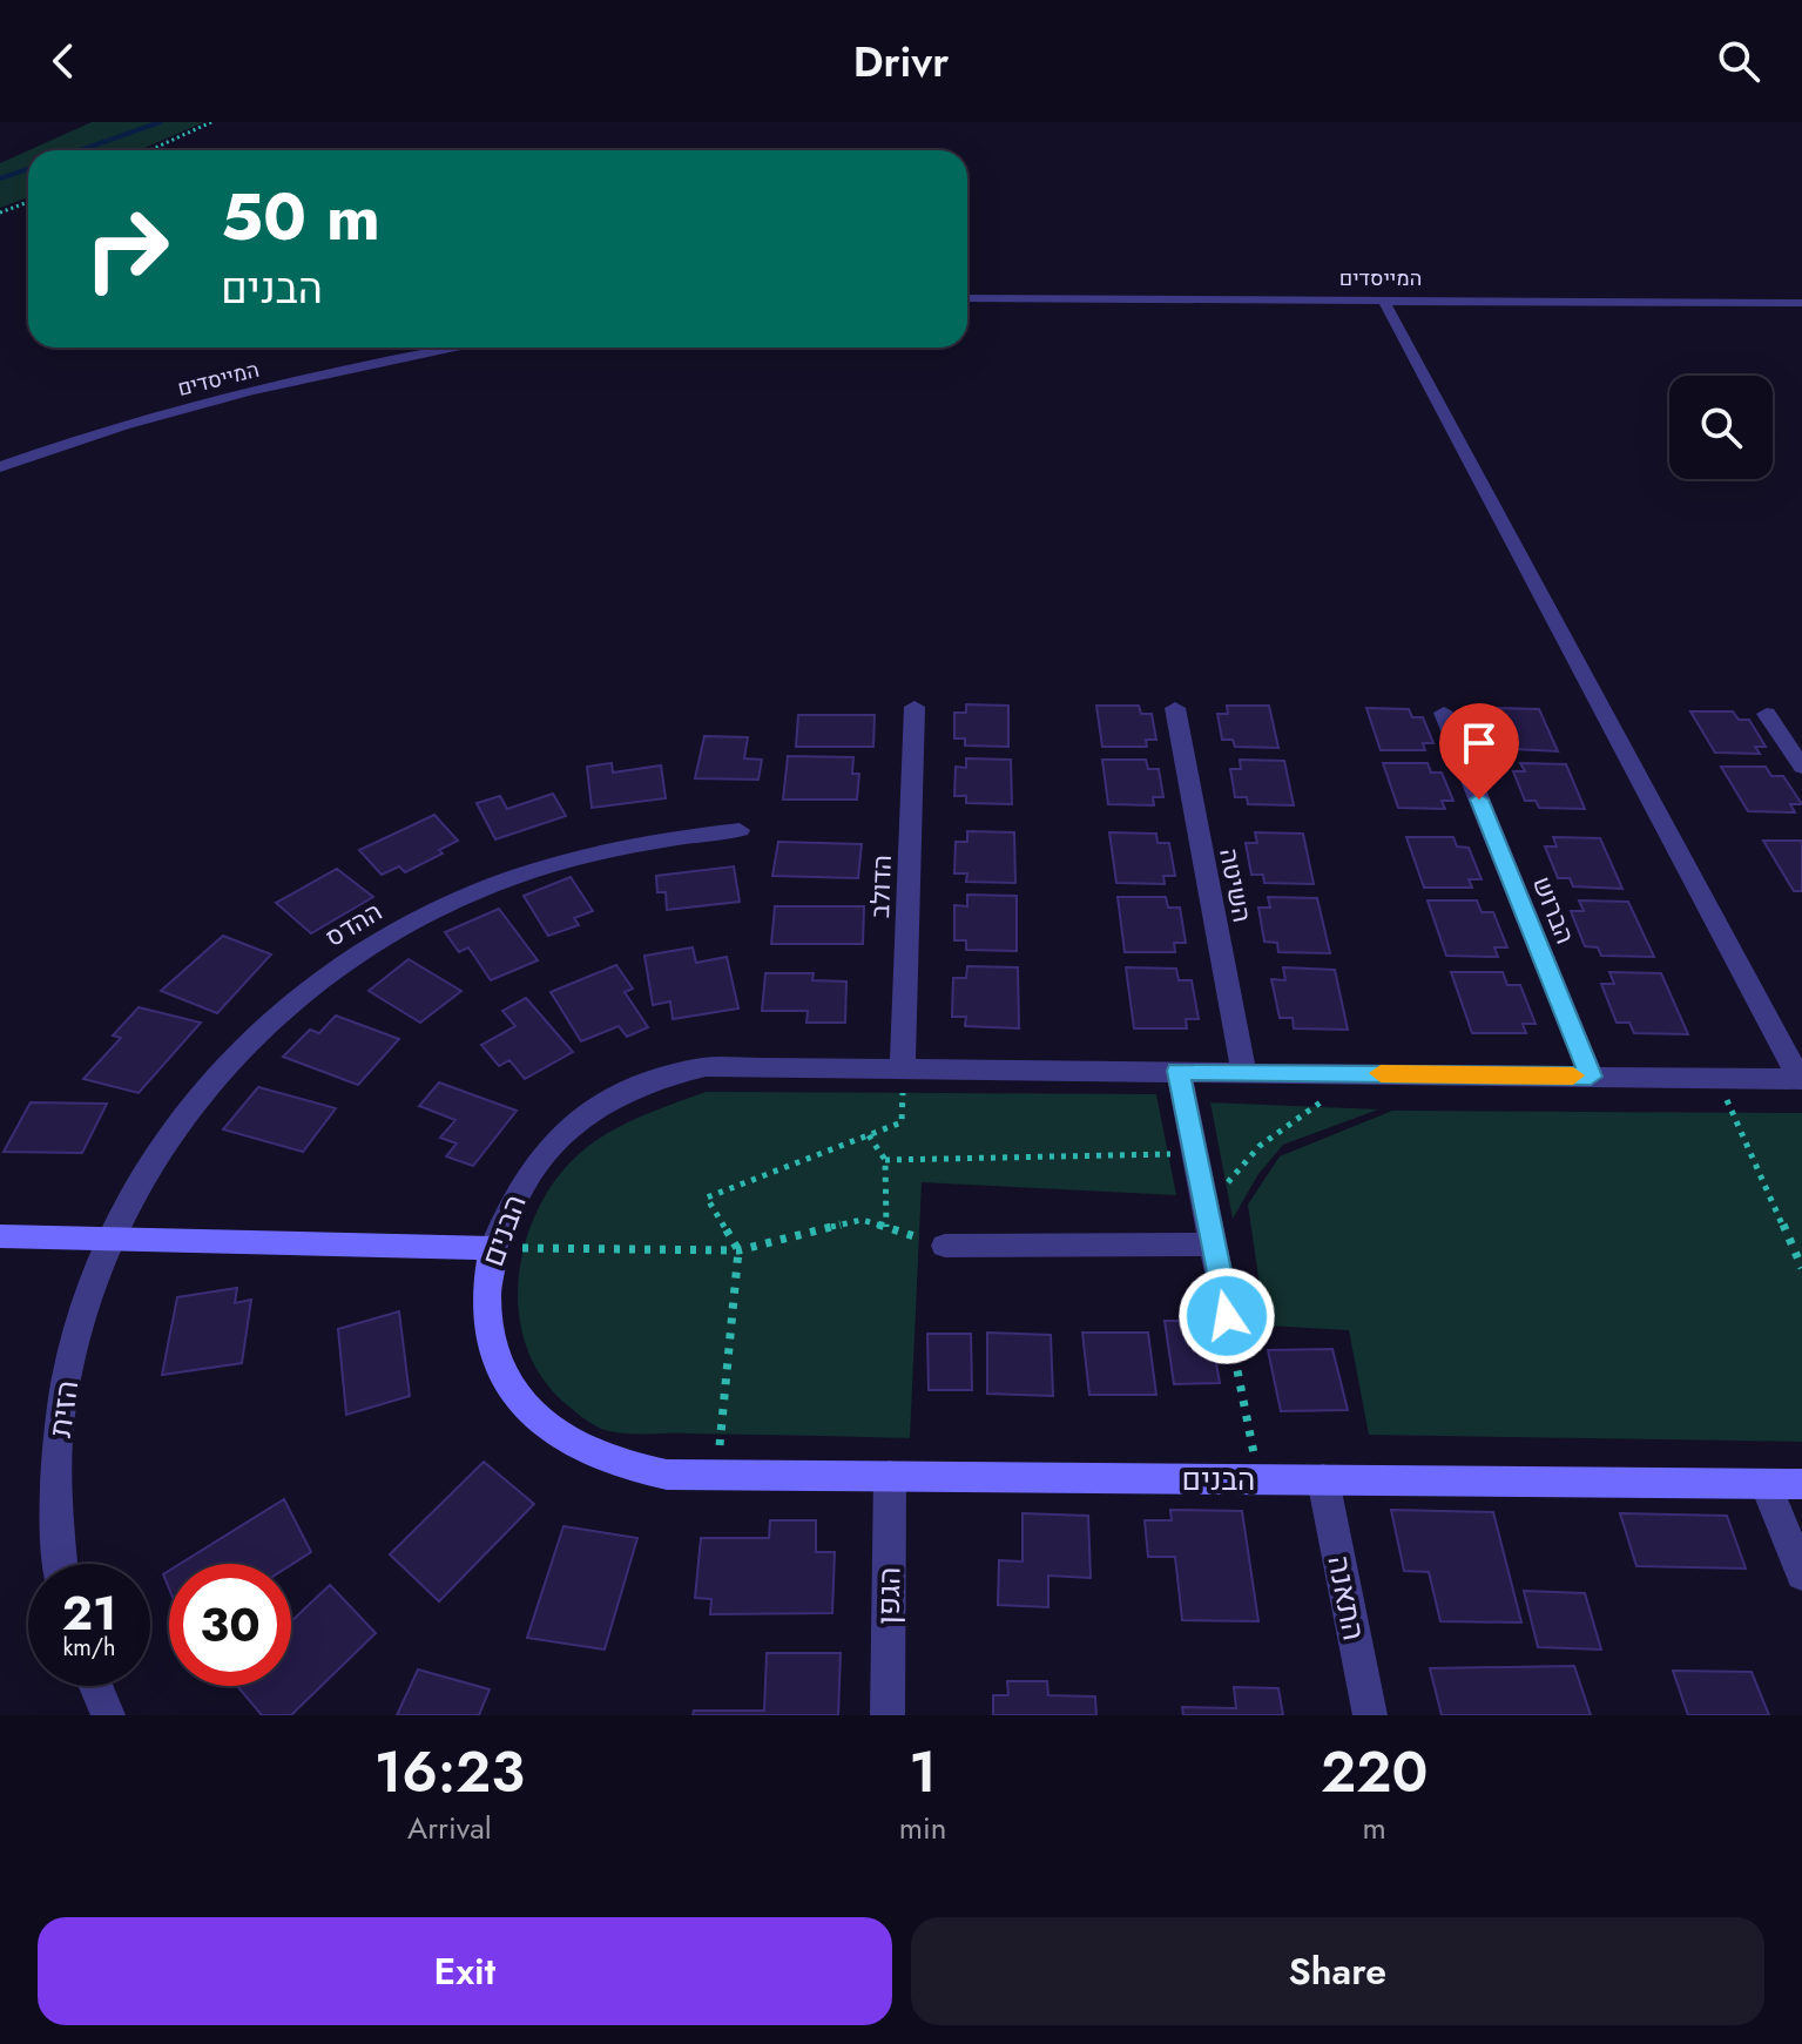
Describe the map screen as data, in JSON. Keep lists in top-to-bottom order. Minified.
{"streets":{"main road":["הבנים"],"street":["המייסדים","השיטה","הדולב","הברוש","ההדס","הזית","הגפן","התאנה"]},"crossings":[["השיטה","הבנים"],["הדולב","הבנים"],["הברוש","הבנים"],["ההדס","הזית"],["הבנים","הגפן"],["הבנים","התאנה"]],"page":{"header":"Drivr","turn":["50 m","הבנים"],"speed":"21 km/h","limit":"30","eta":["16:23","Arrival","1","min","220","m"],"buttons":["Exit","Share"]}}
